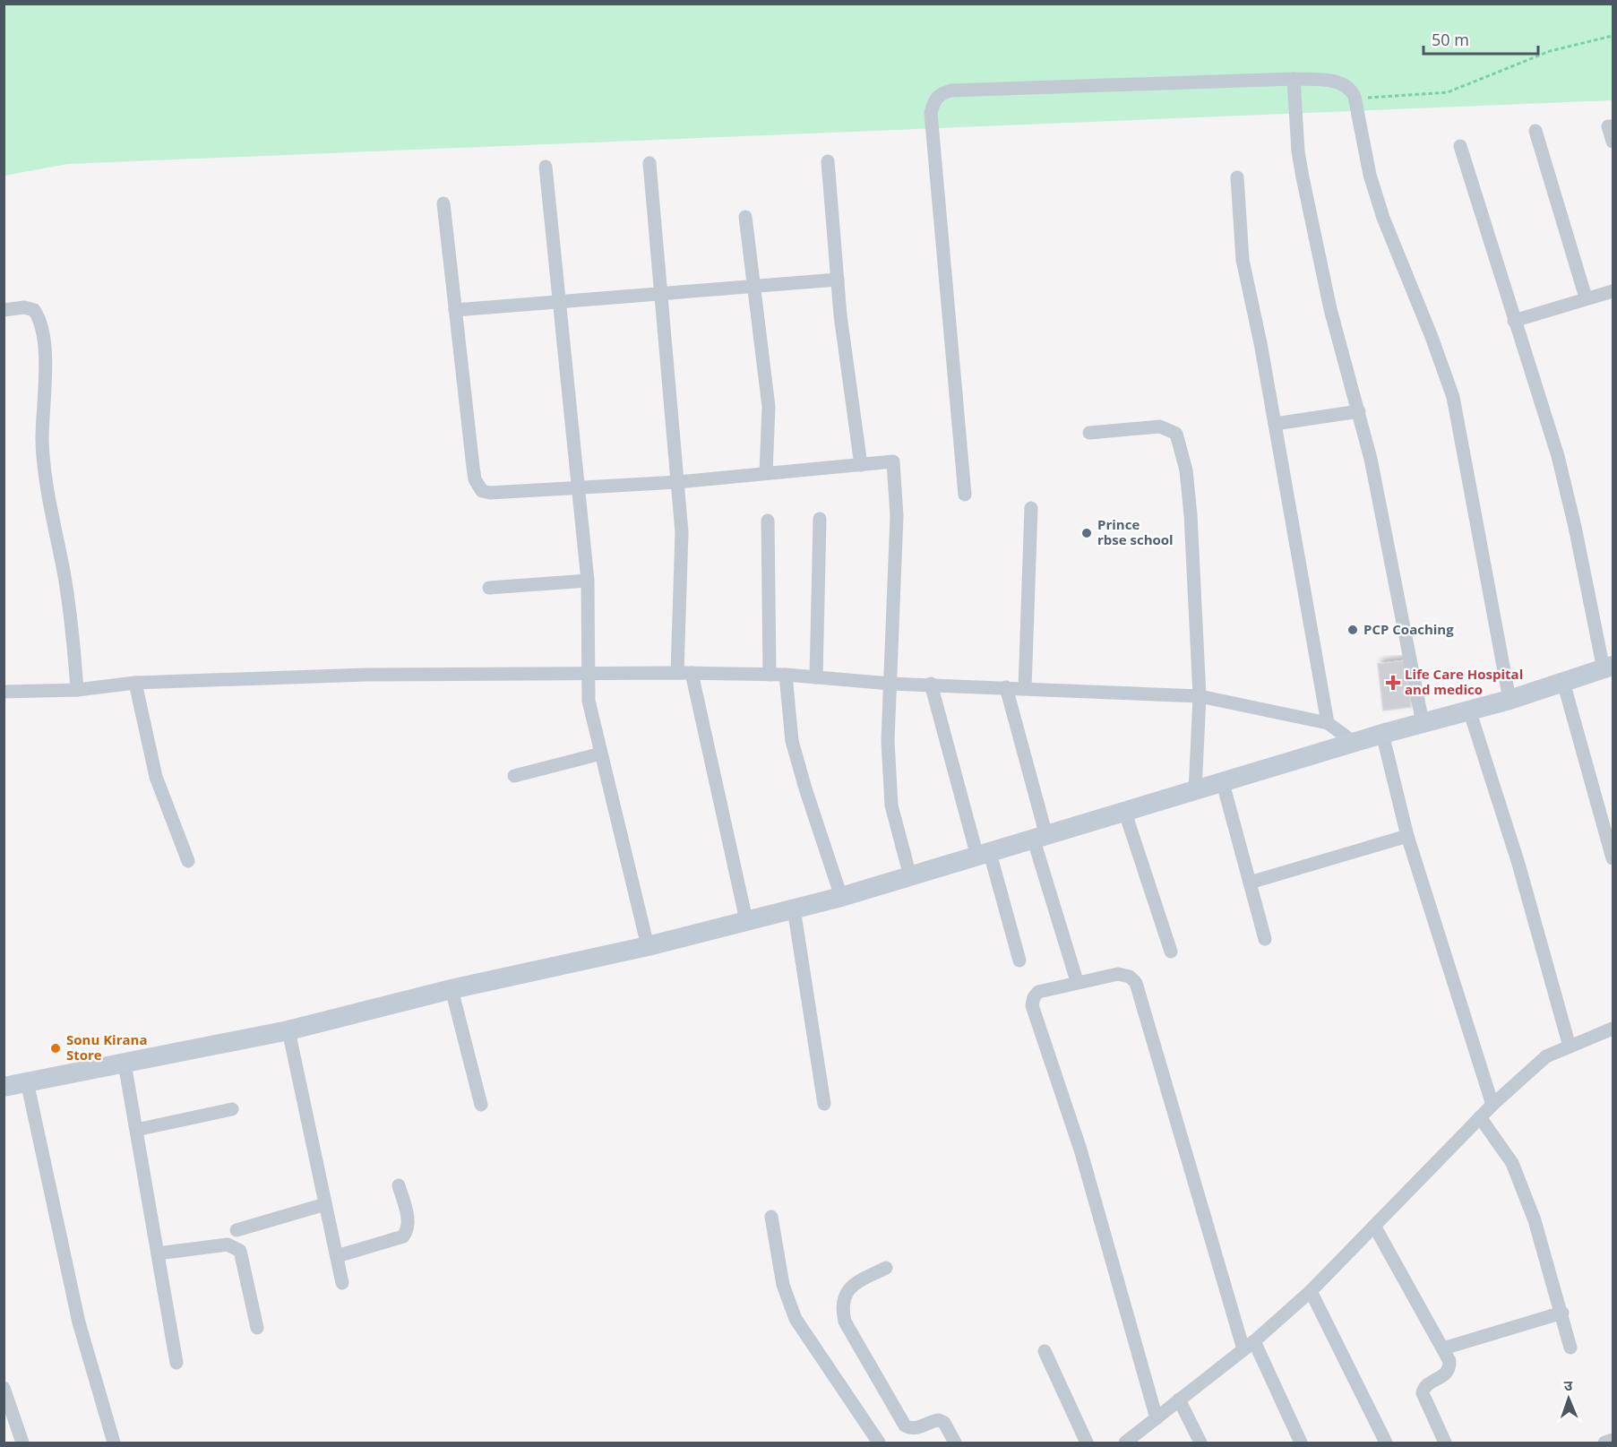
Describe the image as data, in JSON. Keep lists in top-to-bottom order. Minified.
{"places":{"other":["Prince rbse school","PCP Coaching","Sonu Kirana Store"],"health":["Life Care Hospital and medico"]},"scale_bar":"50 m","north":"top"}
